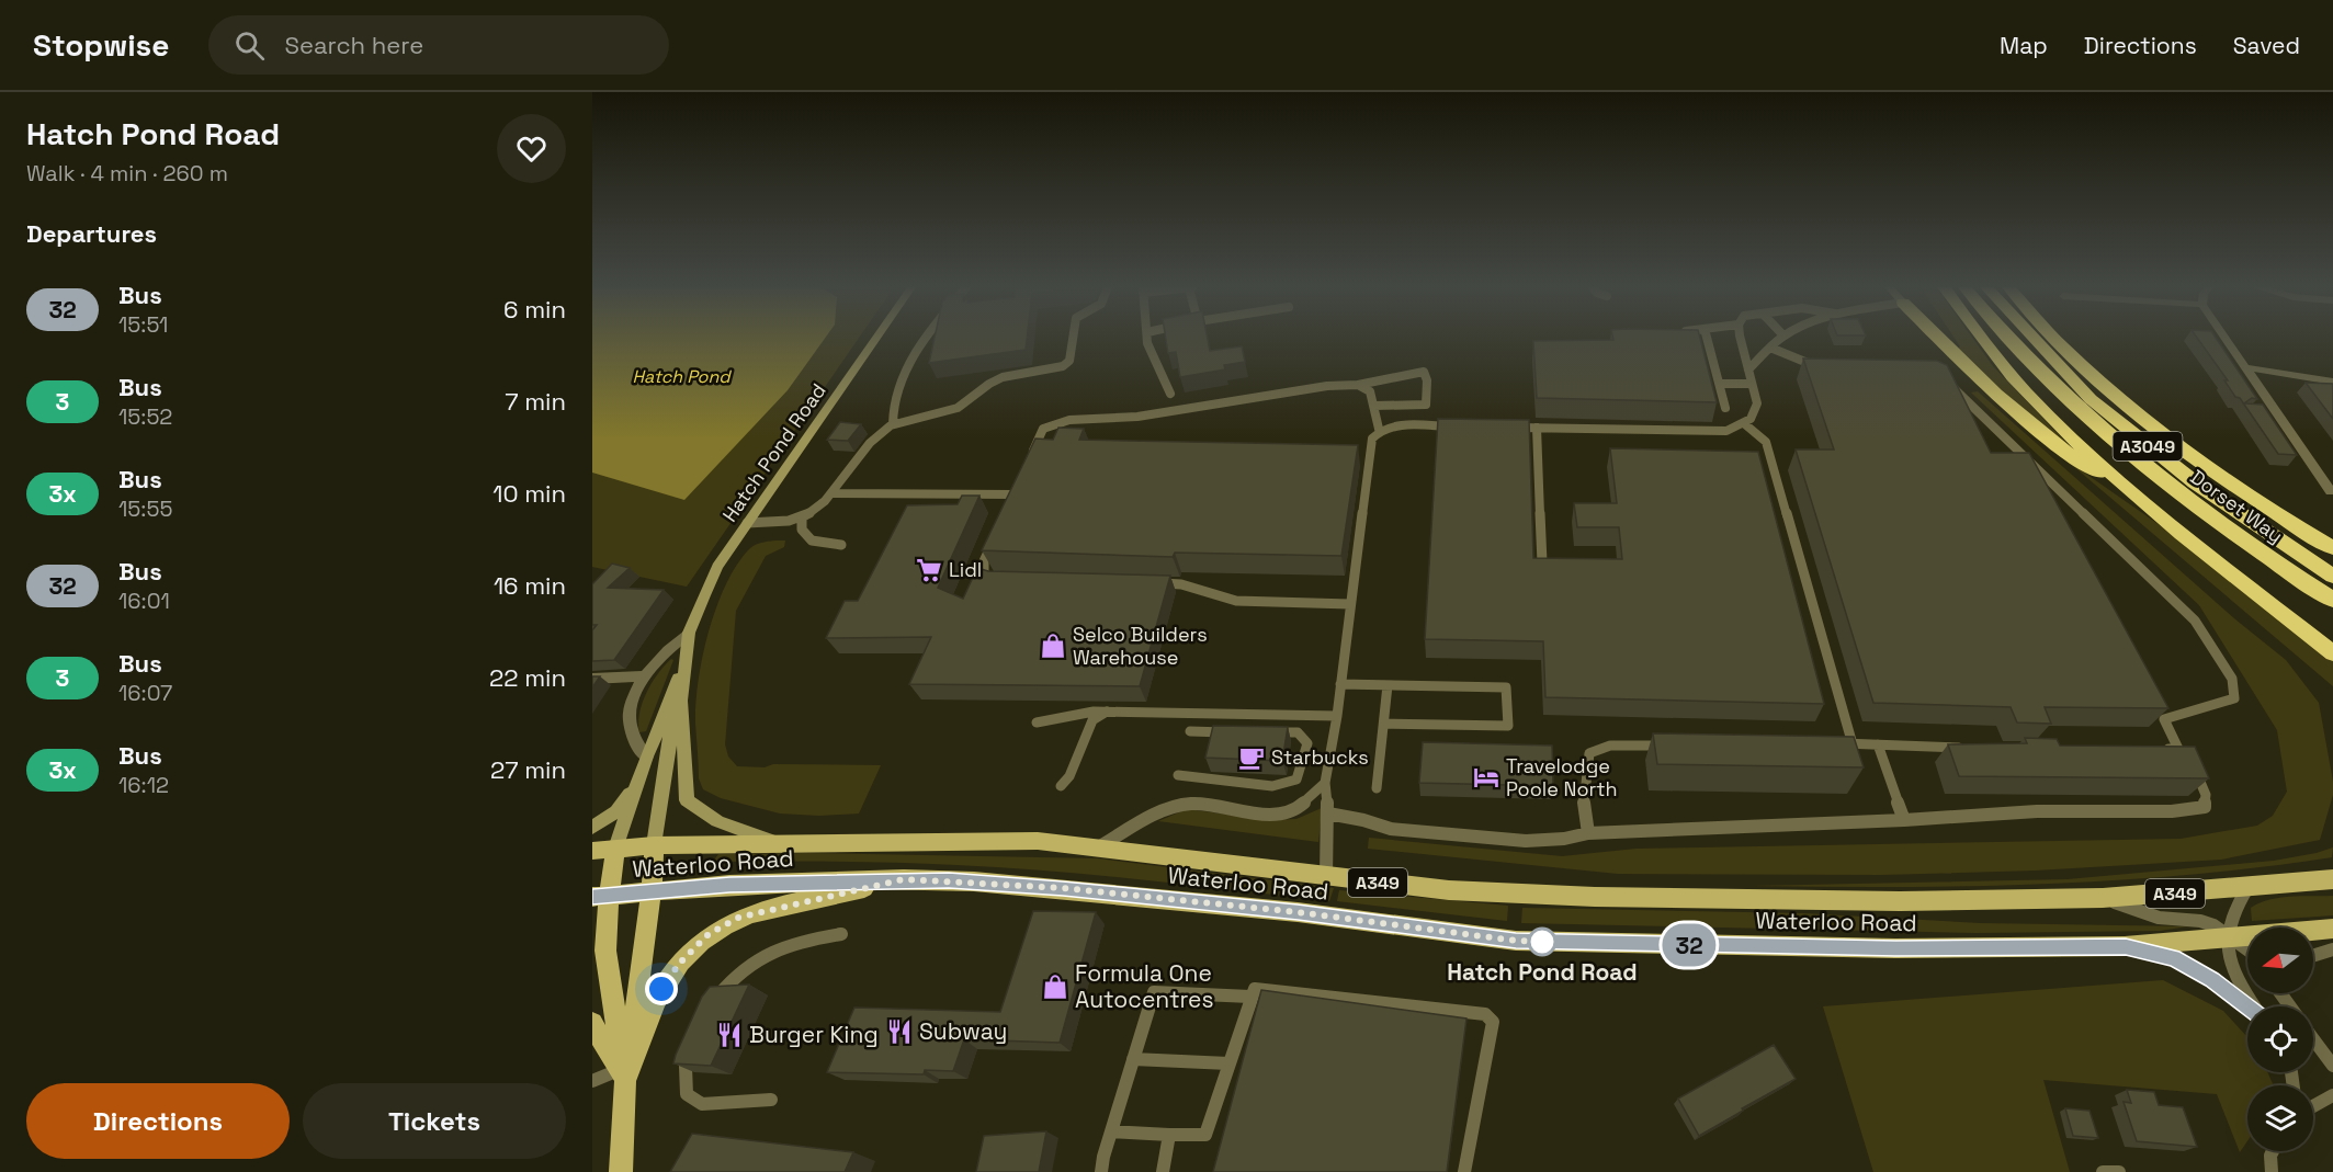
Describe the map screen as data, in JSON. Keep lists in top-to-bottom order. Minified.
{"streets":{"highway":["A3049","Dorset Way"],"main road":["Waterloo Road","A349"],"street":["Hatch Pond Road"]},"crossings":[["Waterloo Road","A349"]],"water":["Hatch Pond"],"places":{"supermarket":["Lidl"],"shop":["Selco Builders Warehouse","Formula One Autocentres"],"cafe":["Starbucks"],"hotel":["Travelodge Poole North"],"other":["Hatch Pond Road"],"restaurant":["Subway","Burger King"]},"lines":["bus line 32"],"north":"left","page":{"header":"Stopwise","search":"Search here","nav":["Map","Directions","Saved"],"heading":[["Hatch Pond Road","Walk · 4 min · 260 m"],"Departures"],"on_map":"32","list":[{"mark":"32","name":"Bus","note":"15:51","value":"6 min"},{"mark":"3","name":"Bus","note":"15:52","value":"7 min"},{"mark":"3x","name":"Bus","note":"15:55","value":"10 min"},{"mark":"32","name":"Bus","note":"16:01","value":"16 min"},{"mark":"3","name":"Bus","note":"16:07","value":"22 min"},{"mark":"3x","name":"Bus","note":"16:12","value":"27 min"}],"buttons":["Directions","Tickets"]}}
